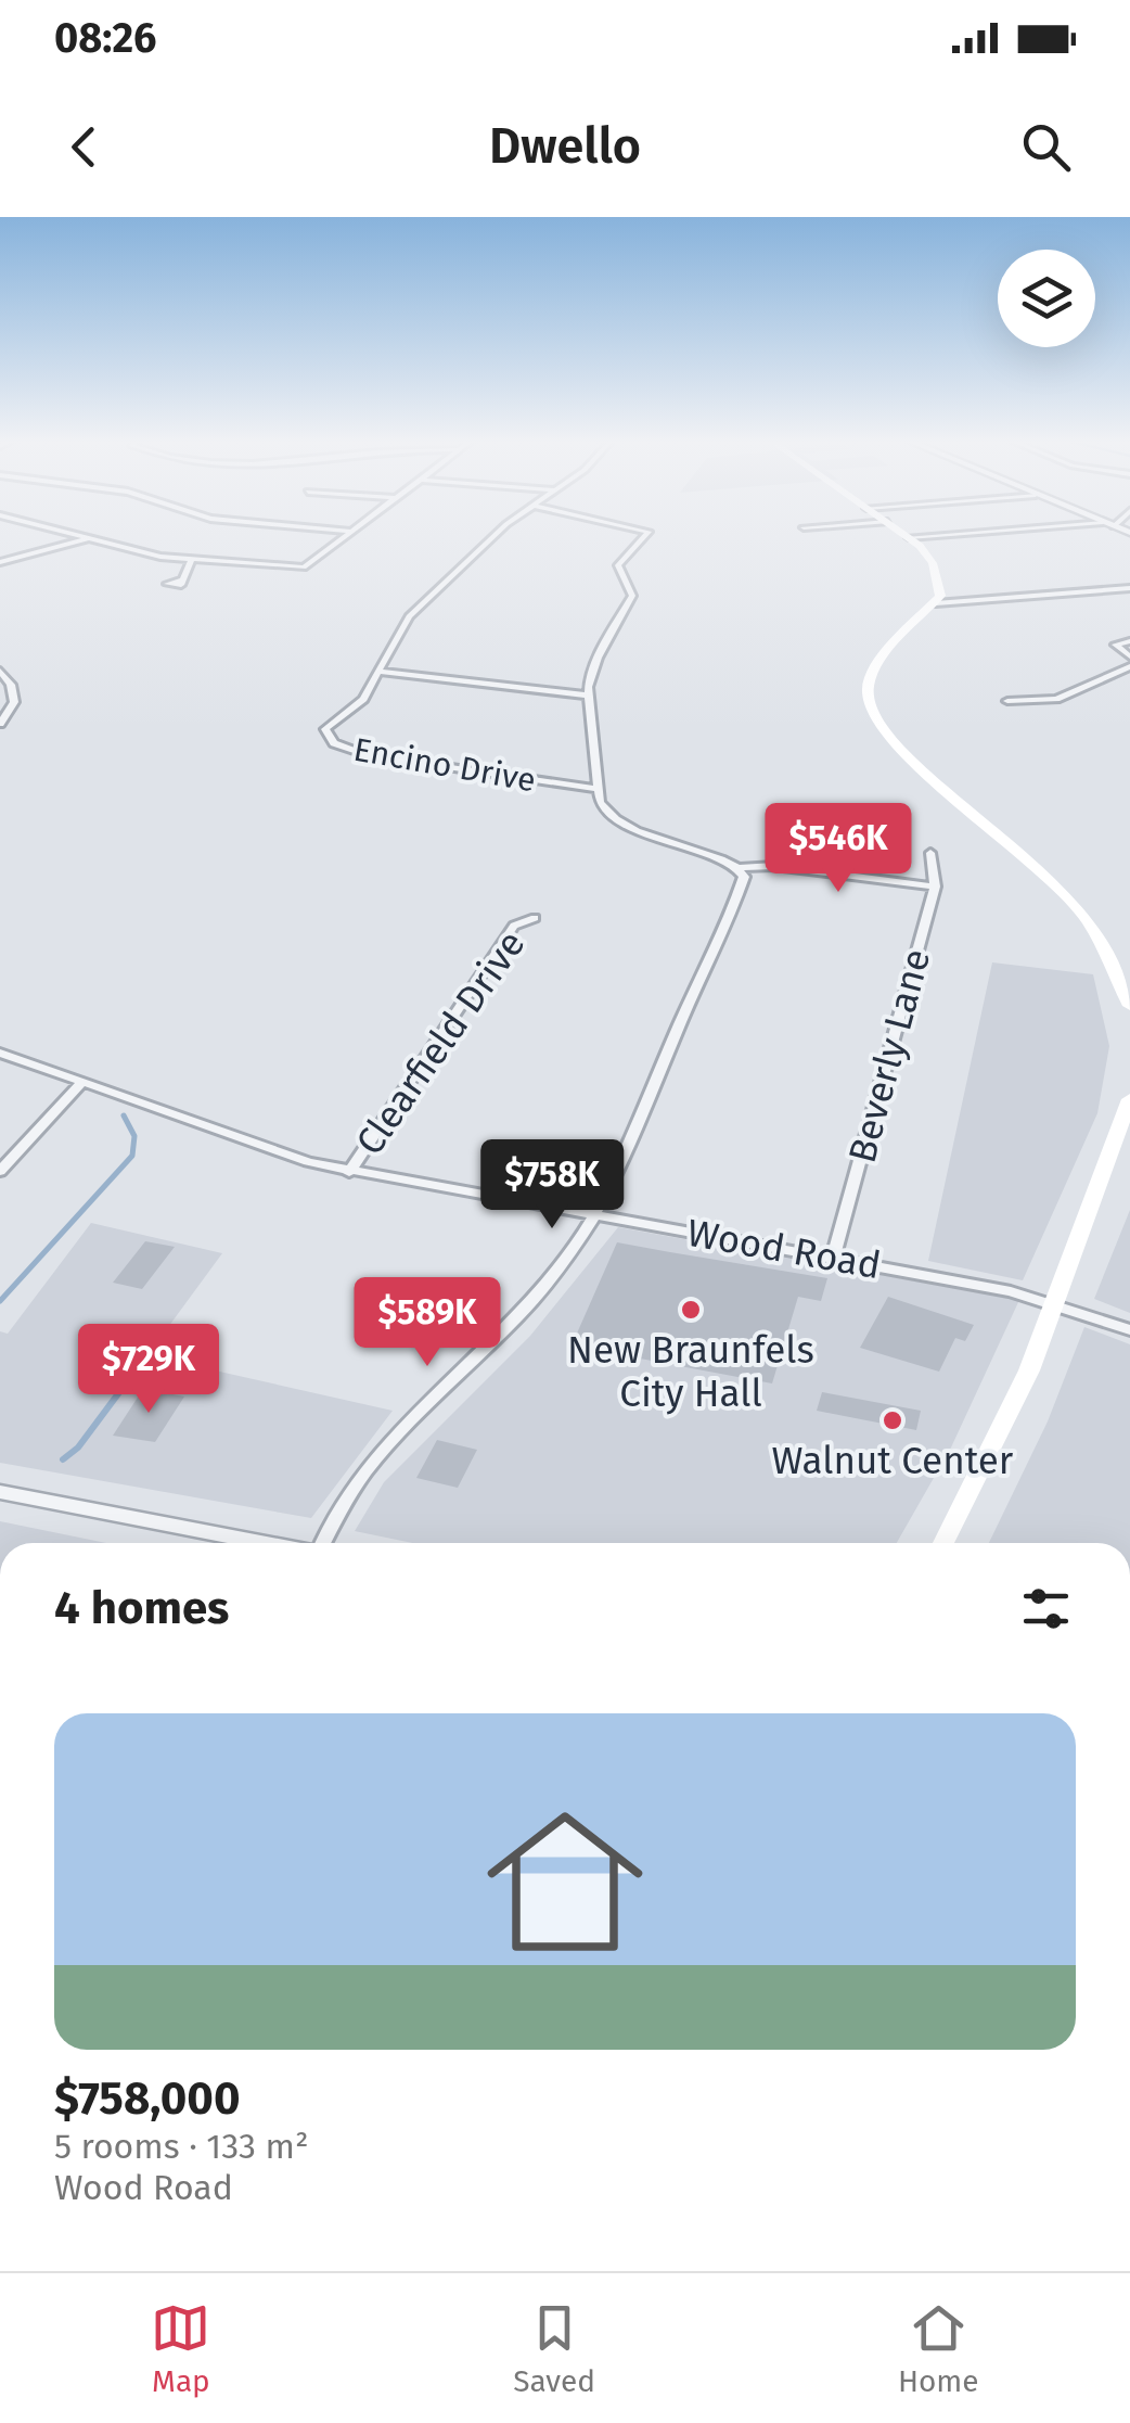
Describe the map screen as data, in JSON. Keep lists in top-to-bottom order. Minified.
{"streets":{"street":["Encino Drive","Clearfield Drive","Beverly Lane","Wood Road"]},"crossings":[["Clearfield Drive","Wood Road"],["Beverly Lane","Wood Road"]],"places":["New Braunfels City Hall","Walnut Center"],"page":{"status":"08:26","header":"Dwello","price":["$546K","$758K","$589K","$729K"],"heading":"4 homes","list":[{"name":"$758,000","note":"5 rooms · 133 m² · Wood Road"}],"tabs":["Map","Saved","Home"]}}
